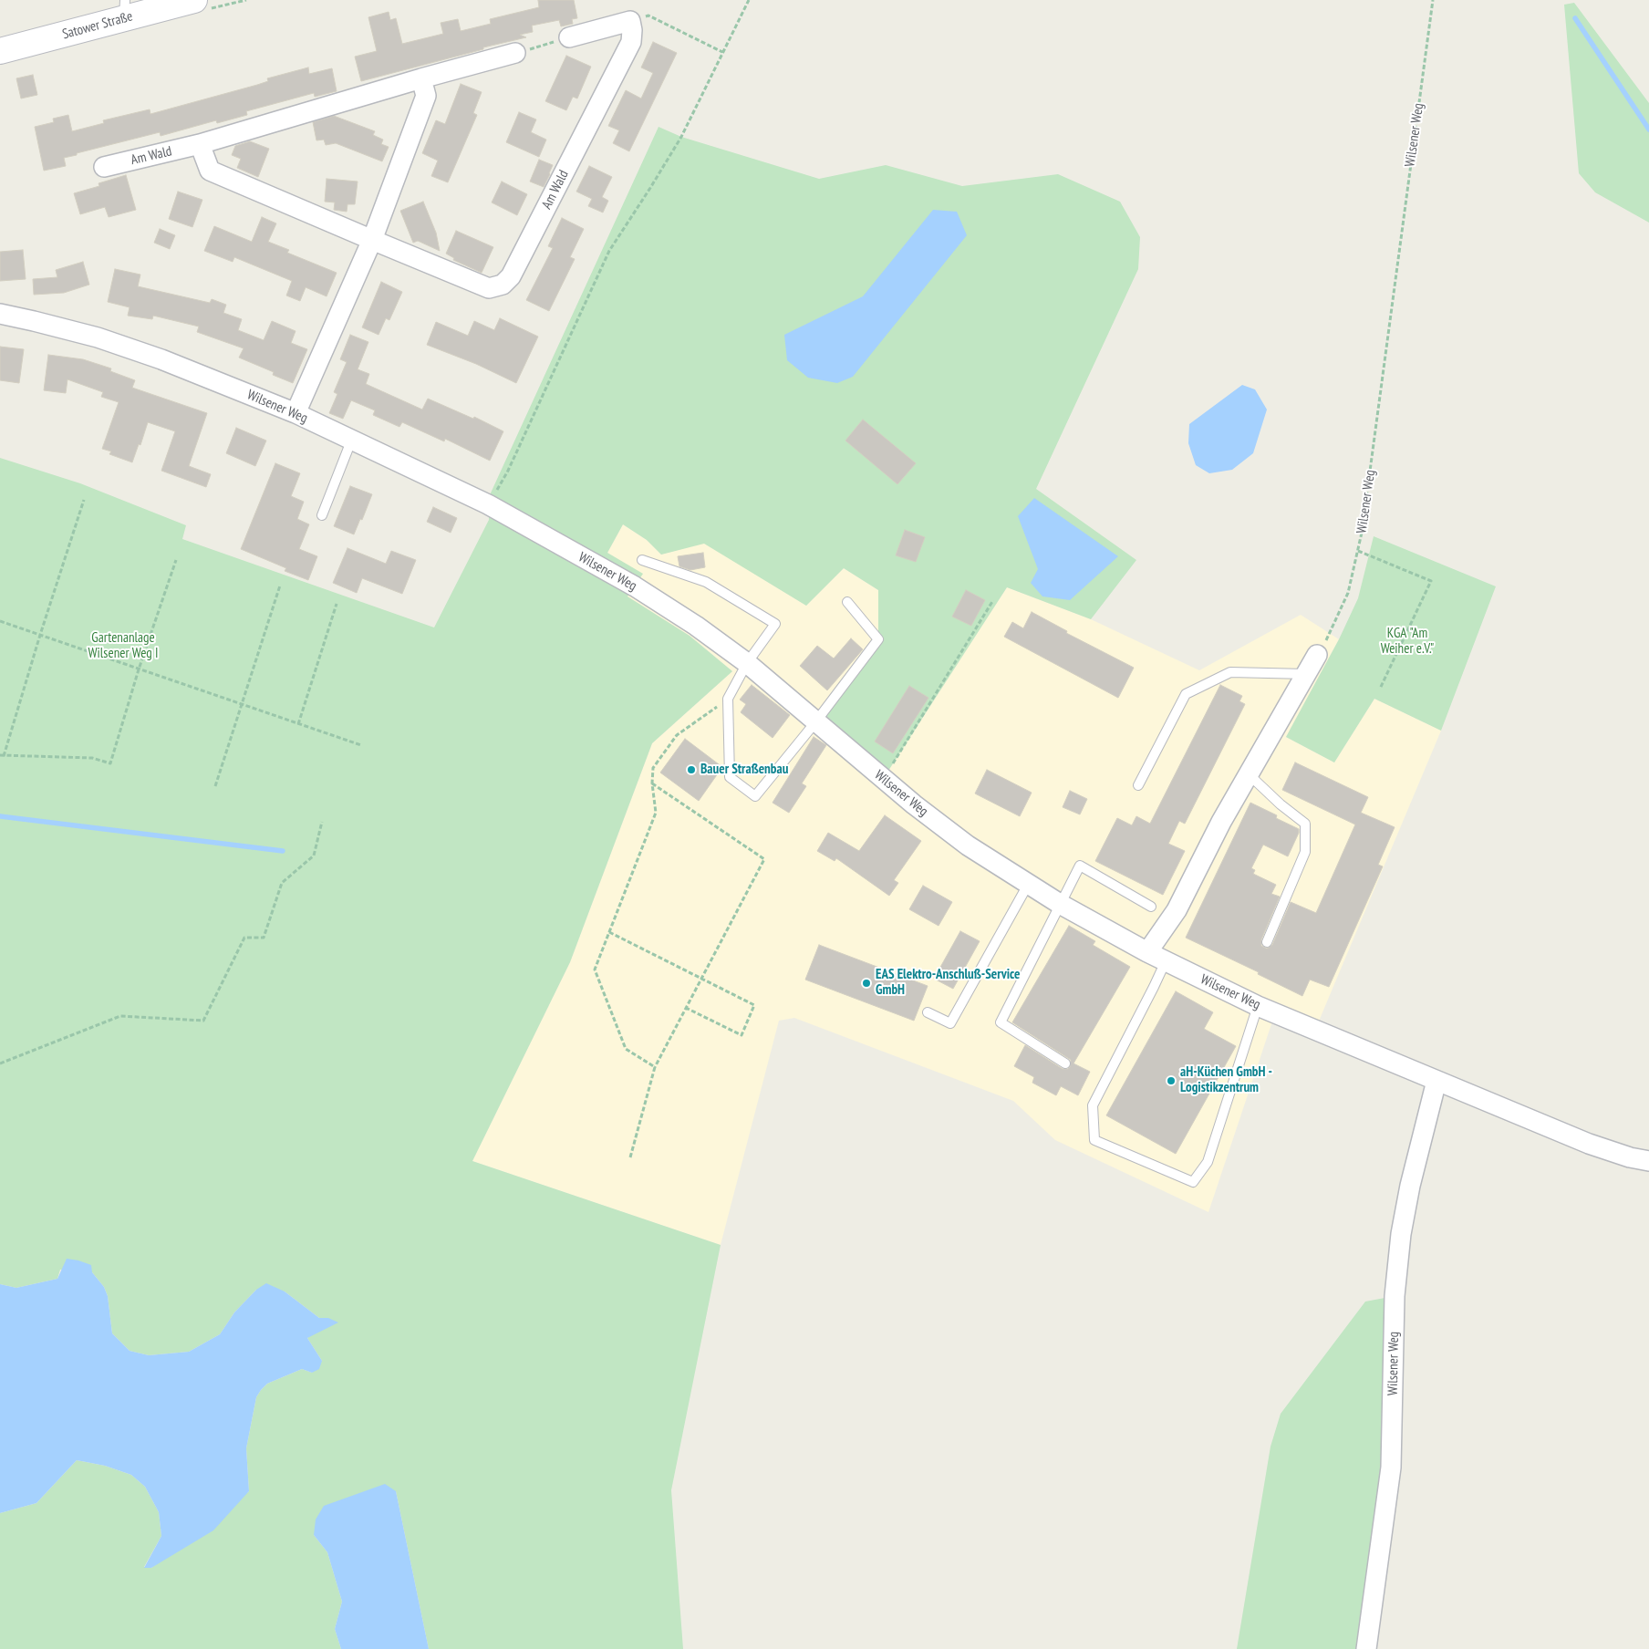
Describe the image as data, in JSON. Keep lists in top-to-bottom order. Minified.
{"streets":{"main road":["Satower Straße"],"street":["Wilsener Weg","Am Wald"]},"parks":["KGA \"Am Weiher e.V.\"","Gartenanlage Wilsener Weg I"],"places":["Bauer Straßenbau","EAS Elektro-Anschluß-Service GmbH","aH-Küchen GmbH - Logistikzentrum"]}
